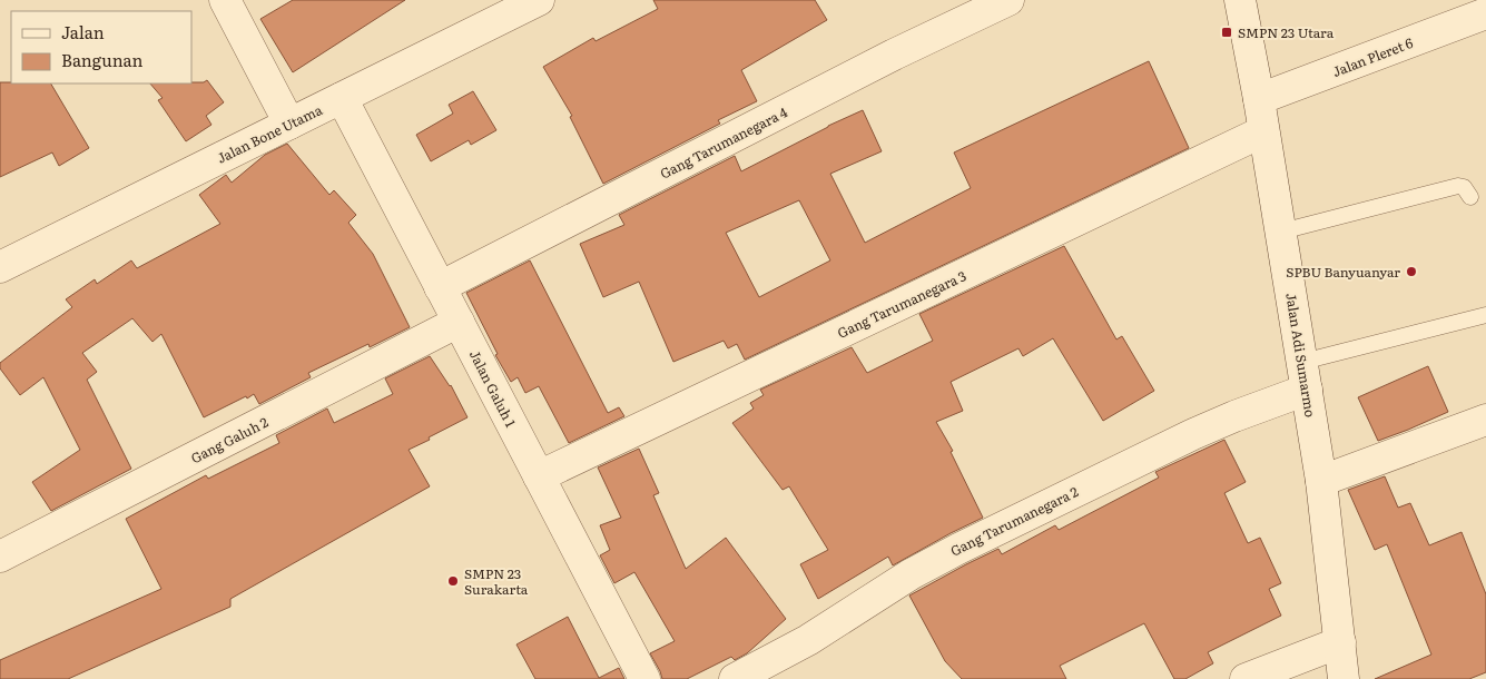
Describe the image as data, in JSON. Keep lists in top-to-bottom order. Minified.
{"streets":{"street":["Jalan Pleret 6","Jalan Bone Utama","Gang Tarumanegara 4","Gang Tarumanegara 3","Jalan Adi Sumarmo","Jalan Galuh 1","Gang Galuh 2","Gang Tarumanegara 2"]},"crossings":[["Jalan Pleret 6","Jalan Adi Sumarmo"],["Jalan Bone Utama","Jalan Galuh 1"],["Gang Tarumanegara 4","Jalan Galuh 1"],["Gang Tarumanegara 3","Jalan Adi Sumarmo"],["Gang Tarumanegara 3","Jalan Galuh 1"],["Jalan Adi Sumarmo","Gang Tarumanegara 2"],["Jalan Galuh 1","Gang Galuh 2"]],"places":{"transit":["SMPN 23 Utara"],"other":["SPBU Banyuanyar","SMPN 23 Surakarta"]},"legend":["Jalan","Bangunan"]}
